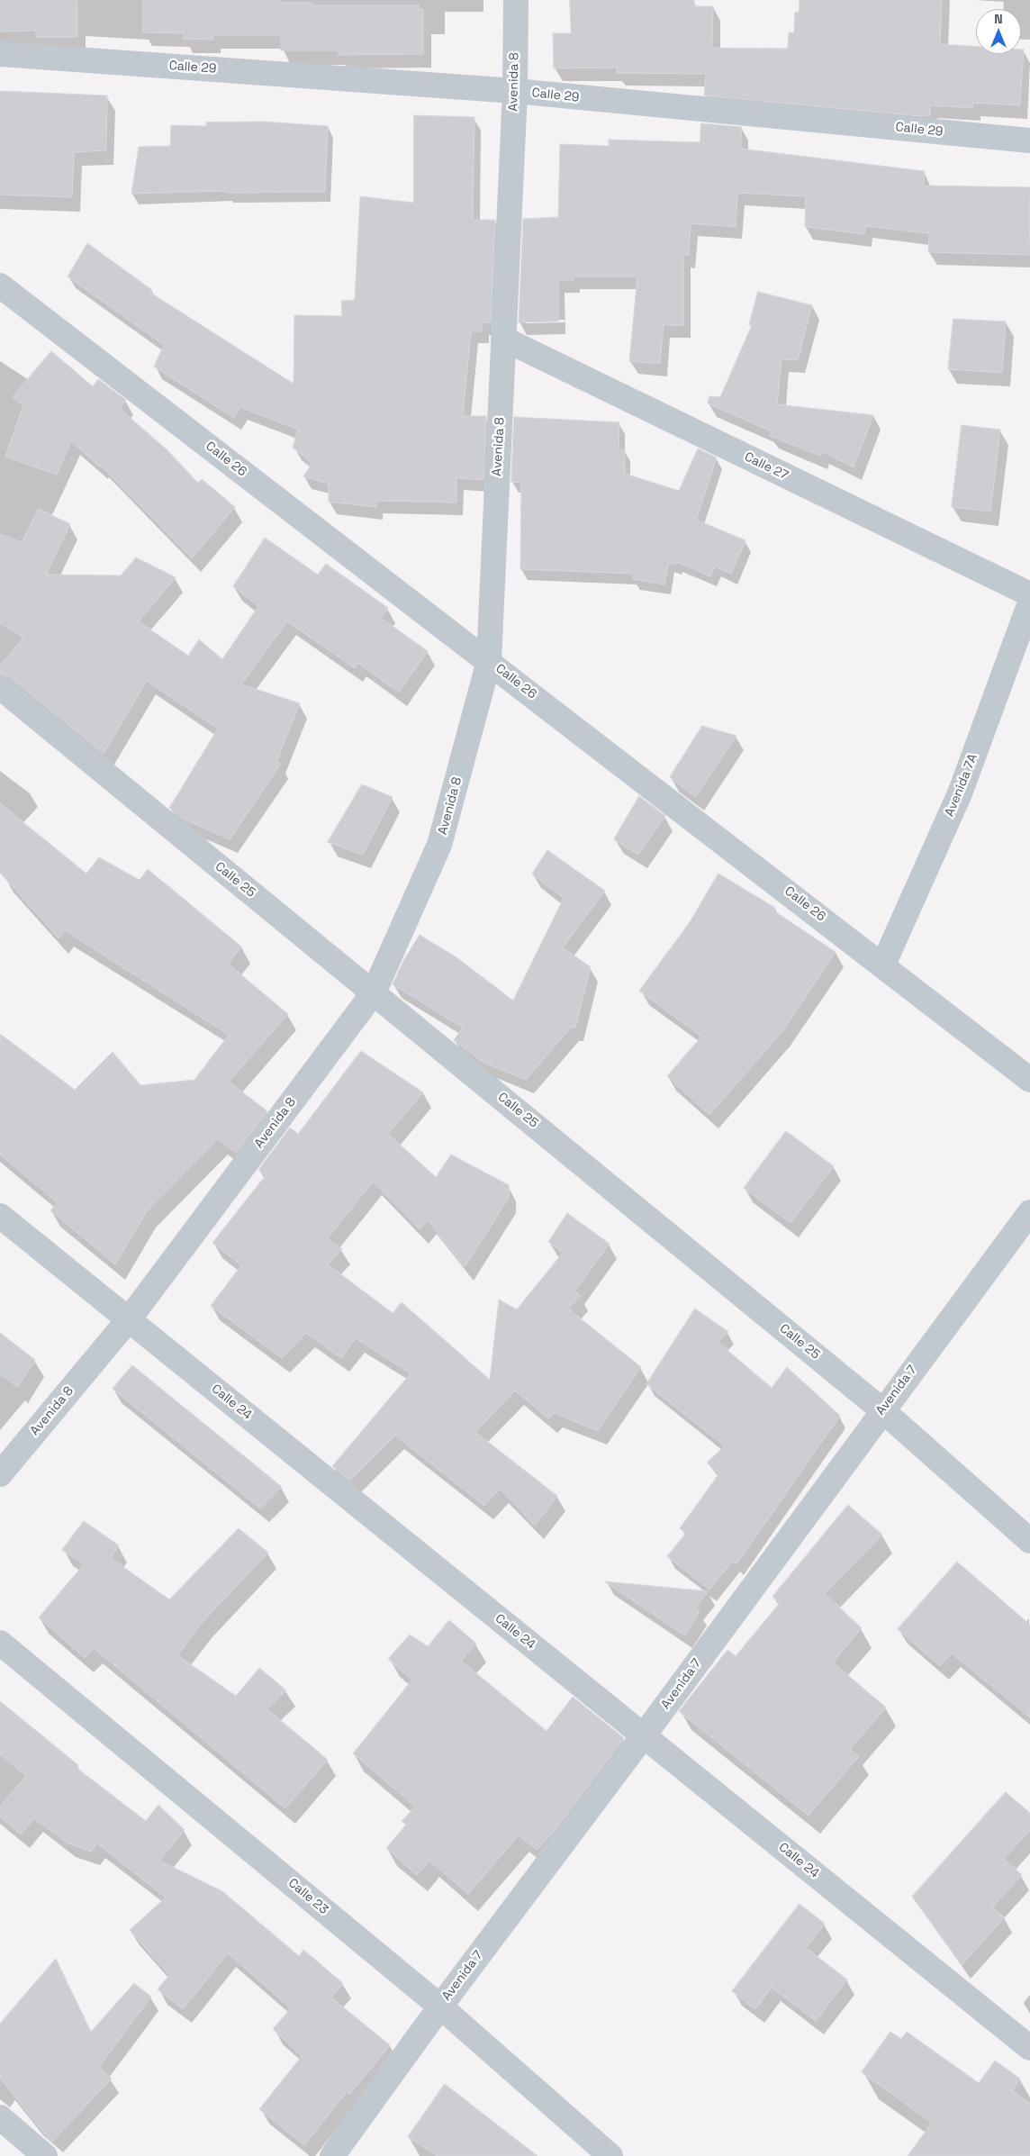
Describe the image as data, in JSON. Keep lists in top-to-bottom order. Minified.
{"streets":{"street":["Calle 29","Avenida 8","Calle 26","Calle 27","Avenida 7A","Calle 25","Avenida 7","Calle 24","Calle 23"]},"crossings":[["Calle 29","Avenida 8"],["Avenida 8","Calle 26"],["Avenida 8","Calle 27"],["Avenida 8","Calle 25"],["Avenida 8","Calle 24"],["Calle 26","Avenida 7A"],["Calle 25","Avenida 7"],["Avenida 7","Calle 24"],["Avenida 7","Calle 23"]],"north":"top"}
